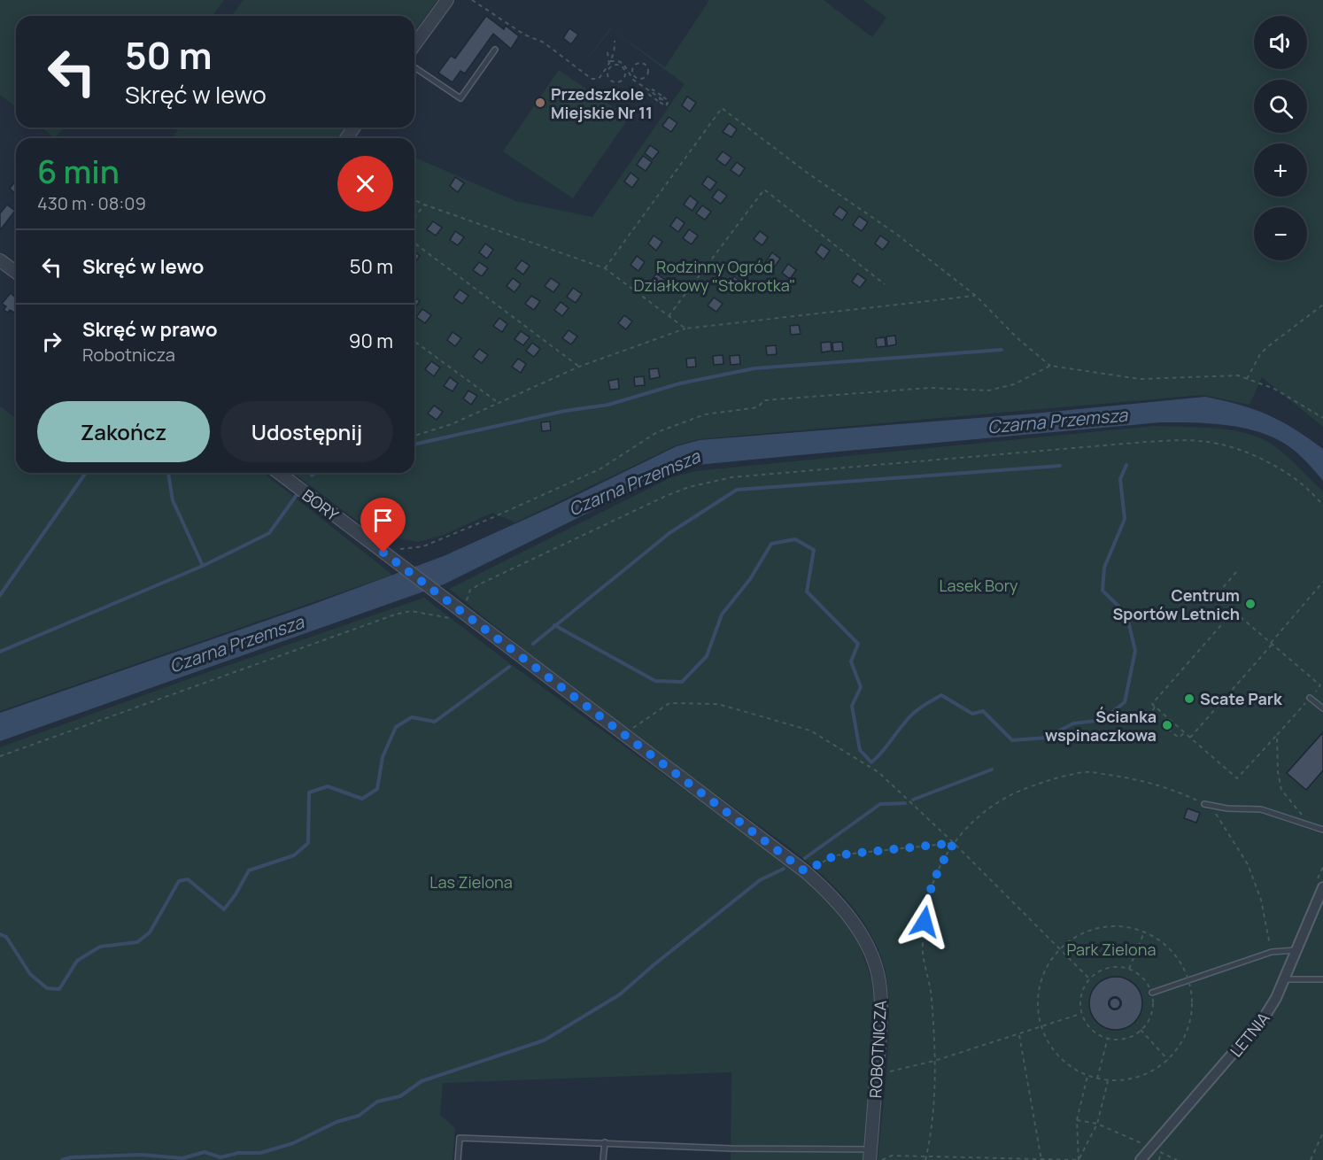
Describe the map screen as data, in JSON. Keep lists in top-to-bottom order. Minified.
{"streets":{"street":["BORY","LETNIA","ROBOTNICZA"]},"crossings":[["BORY","ROBOTNICZA"]],"water":["Czarna Przemsza"],"parks":["Rodzinny Ogród Działkowy \"Stokrotka\"","Lasek Bory","Las Zielona","Park Zielona"],"places":["Przedszkole Miejskie Nr 11","Centrum Sportów Letnich","Scate Park","Ścianka wspinaczkowa"],"page":{"map_buttons":["+","−"],"turn":["50 m","Skręć w lewo"],"heading":["6 min","430 m · 08:09"],"list":[{"name":"Skręć w lewo","value":"50 m"},{"name":"Skręć w prawo","note":"Robotnicza","value":"90 m"}],"buttons":["Zakończ","Udostępnij"]}}
